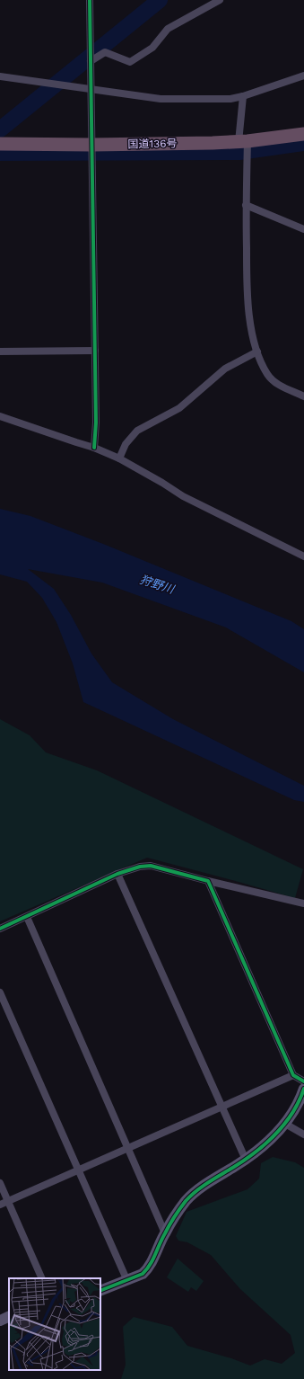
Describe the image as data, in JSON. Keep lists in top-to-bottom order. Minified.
{"streets":{"highway":["国道136号"]},"water":["狩野川"]}
